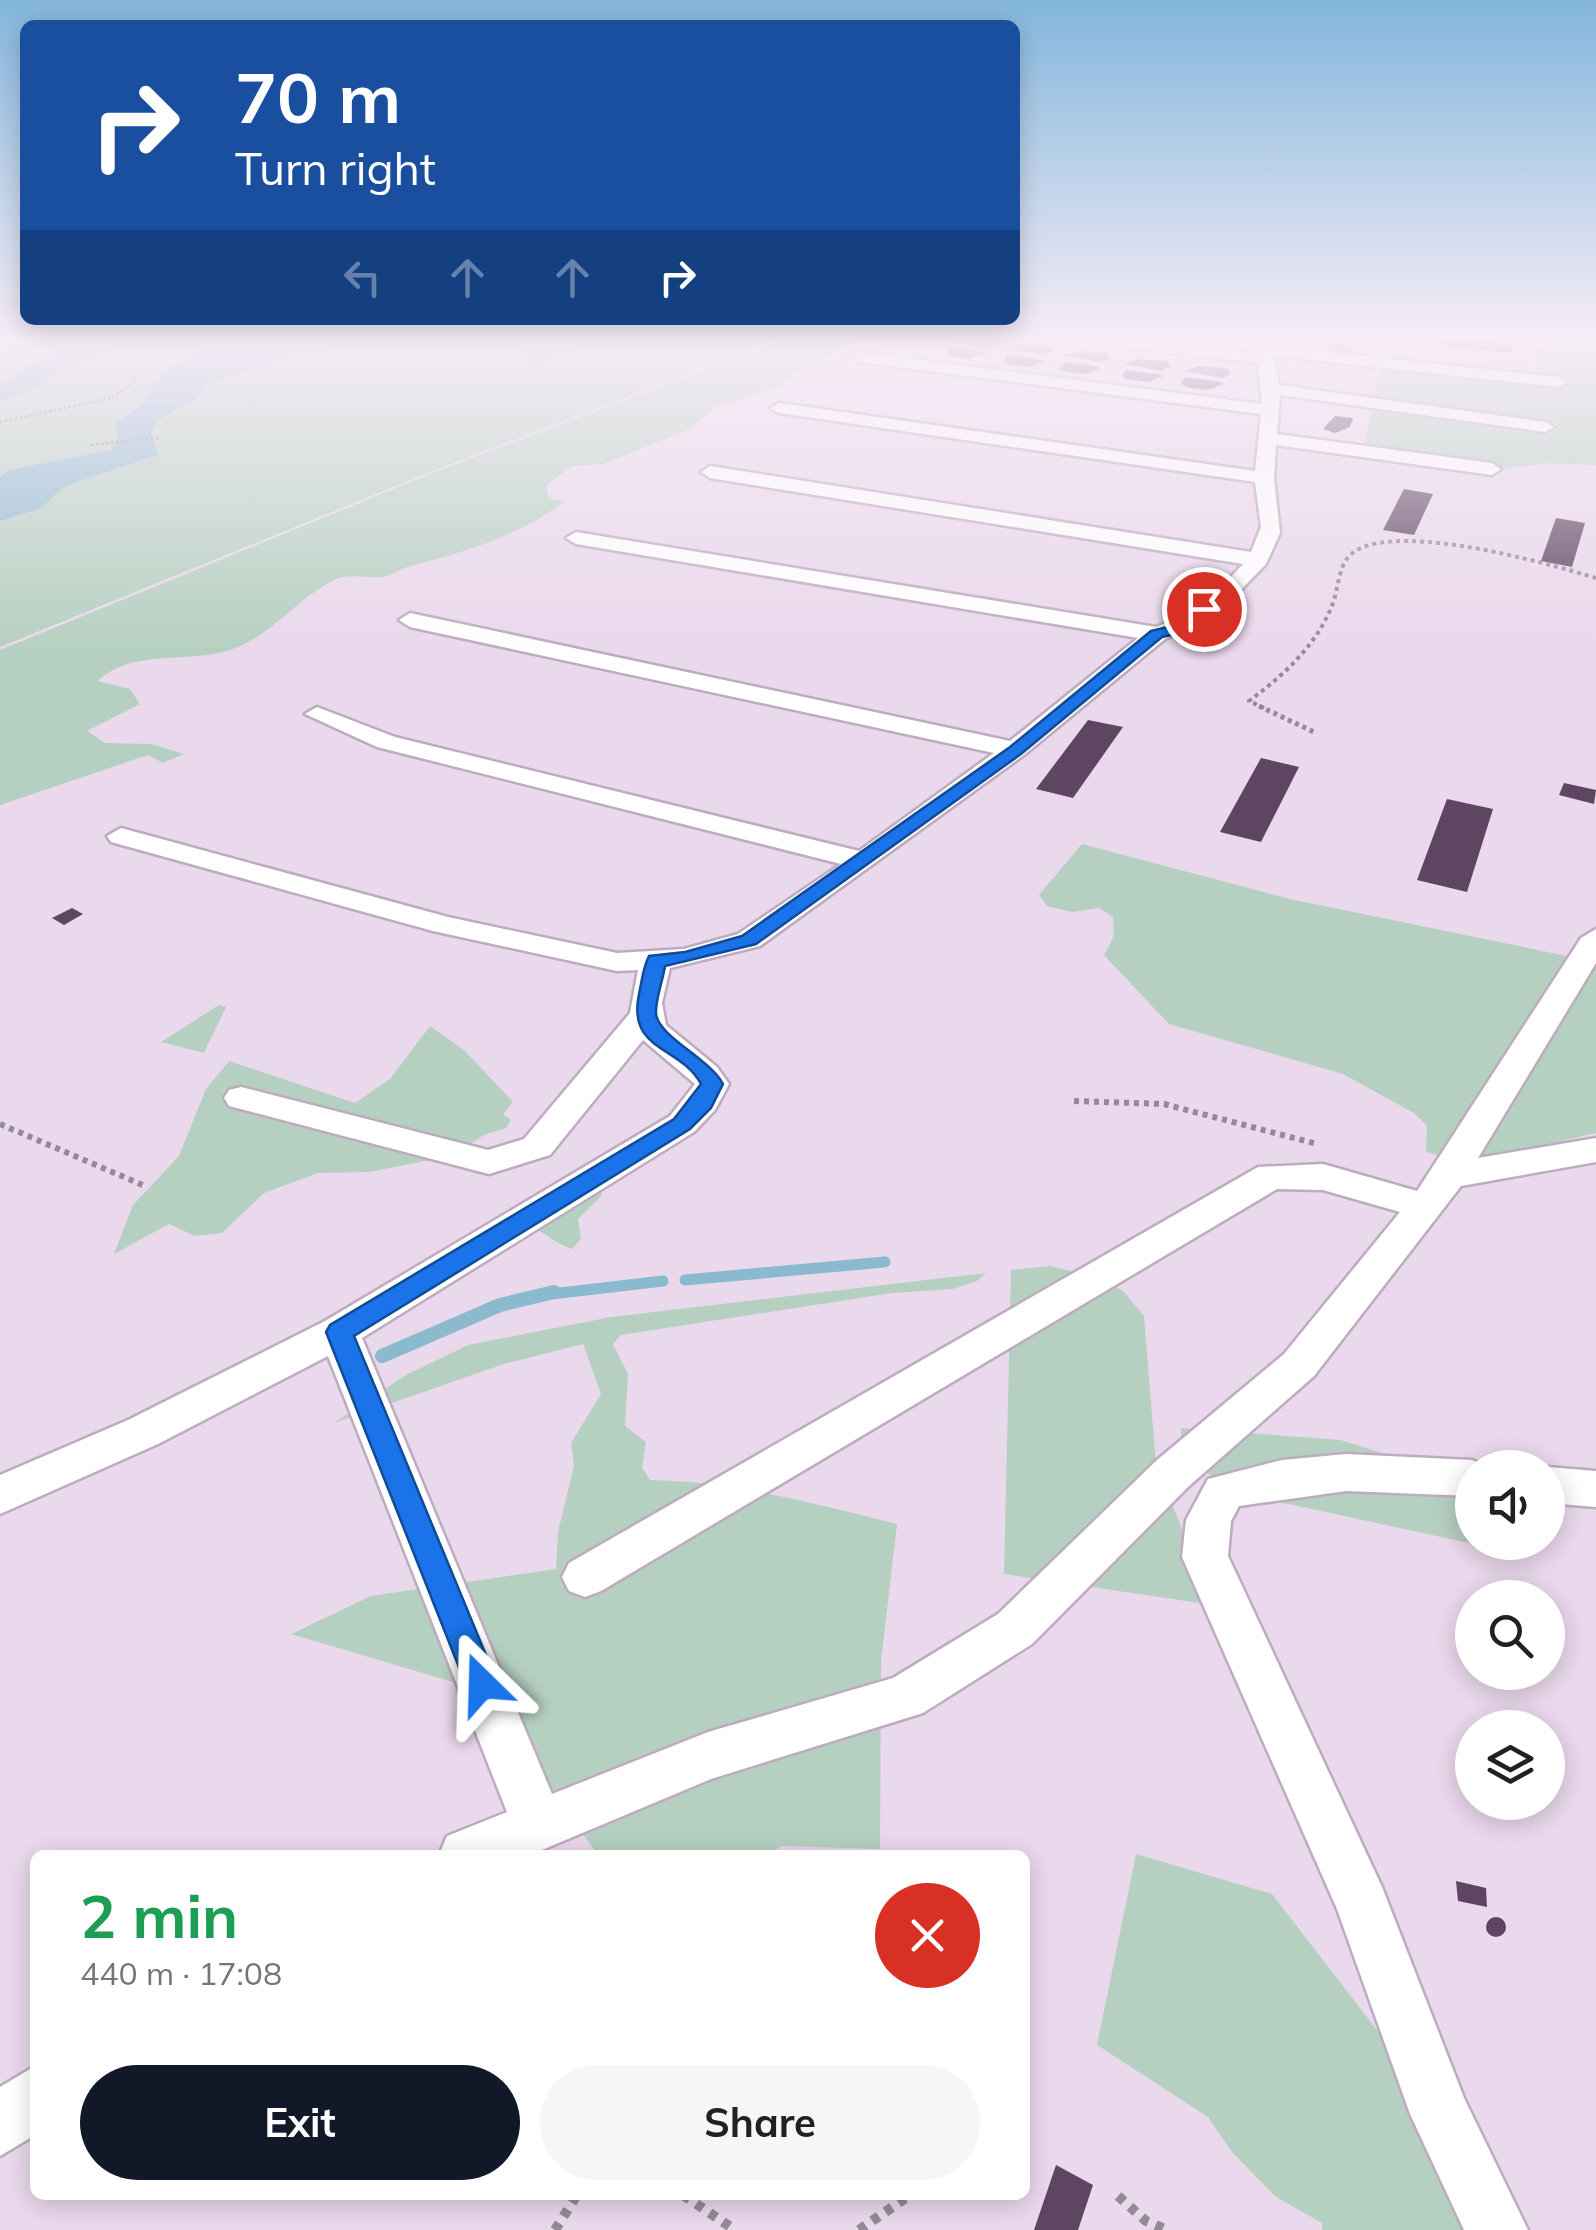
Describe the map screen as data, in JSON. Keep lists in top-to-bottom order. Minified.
{"page":{"turn":["70 m","Turn right"],"heading":["2 min","440 m · 17:08"],"buttons":["Exit","Share"]}}
